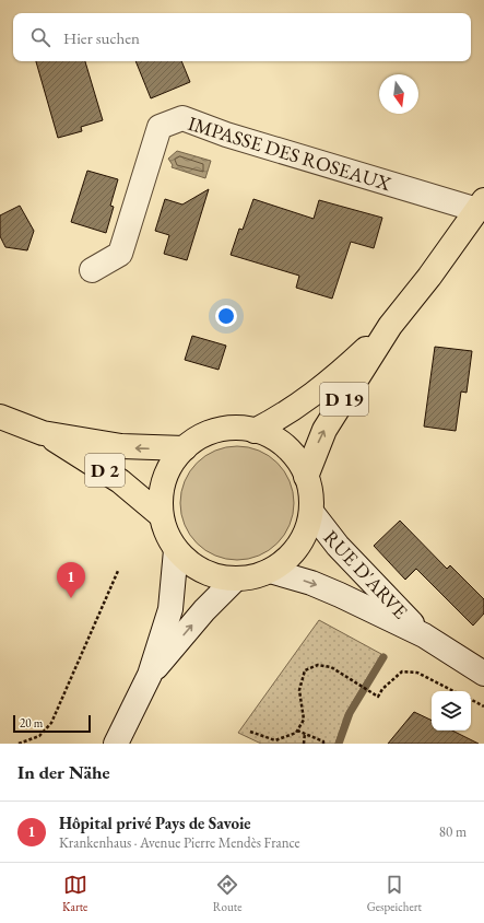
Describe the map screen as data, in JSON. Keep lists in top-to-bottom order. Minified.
{"streets":{"main road":["IMPASSE DES ROSEAUX","D 19","D 2","RUE D'ARVE"]},"crossings":[["IMPASSE DES ROSEAUX","D 19"],["D 19","D 2"],["D 19","RUE D'ARVE"],["D 2","RUE D'ARVE"]],"scale_bar":"20 m","north":"bottom","page":{"search":"Hier suchen","pins":"1","scale":"20 m","heading":"In der Nähe","list":[{"mark":"1","name":"Hôpital privé Pays de Savoie","note":"Krankenhaus · Avenue Pierre Mendès France","value":"80 m"}],"nav":["Karte","Route","Gespeichert"]}}
